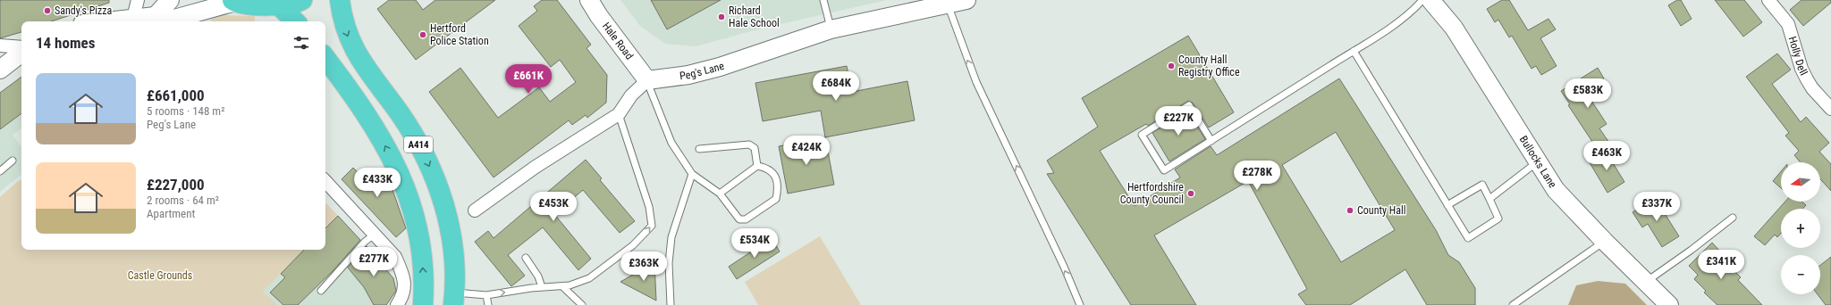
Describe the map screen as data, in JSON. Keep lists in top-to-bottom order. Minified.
{"streets":{"highway":["A414"],"main road":["Hale Road","Peg's Lane","Bullocks Lane"],"street":["Holly Dell"]},"crossings":[["Hale Road","Peg's Lane"]],"parks":["Castle Grounds"],"places":["Sandy's Pizza","Richard Hale School","Hertford Police Station","County Hall Registry Office","Hertfordshire County Council","County Hall"],"north":"left","page":{"heading":"14 homes","price":["£661K","£684K","£583K","£227K","£424K","£463K","£278K","£433K","£453K","£337K","£534K","£277K","£341K","£363K"],"list":[{"name":"£661,000","note":"5 rooms · 148 m² · Peg's Lane"},{"name":"£227,000","note":"2 rooms · 64 m² · Apartment"}],"map_buttons":["+","−"]}}
